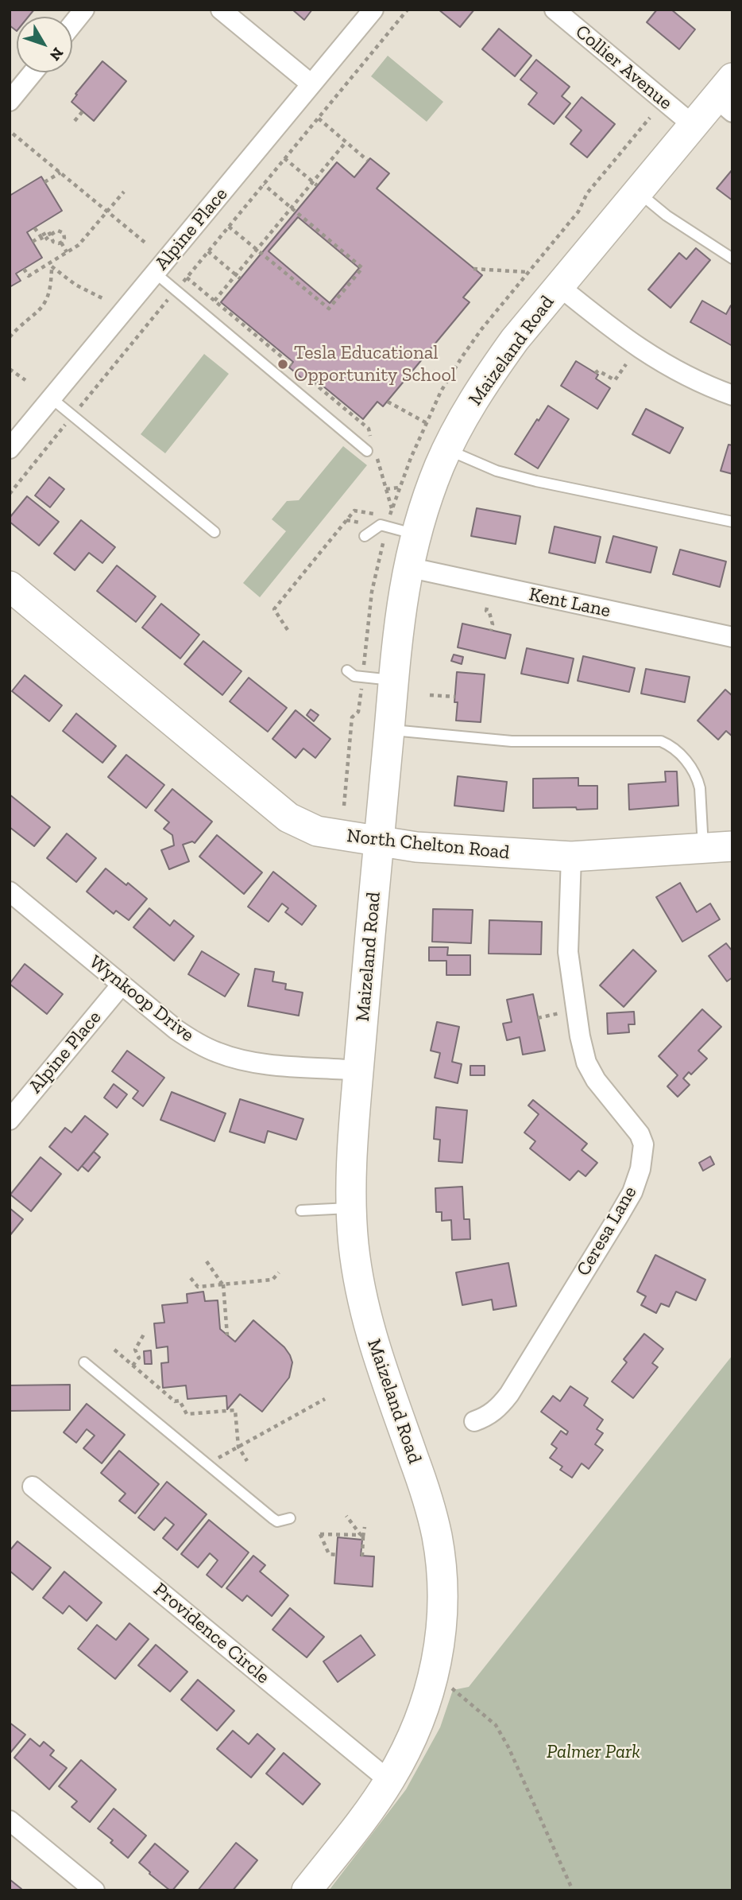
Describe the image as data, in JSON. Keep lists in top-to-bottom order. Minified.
{"streets":{"main road":["Maizeland Road","North Chelton Road"],"street":["Collier Avenue","Alpine Place","Kent Lane","Wynkoop Drive","Ceresa Lane","Providence Circle"]},"crossings":[["Collier Avenue","Maizeland Road"],["Alpine Place","Wynkoop Drive"],["Maizeland Road","Kent Lane"],["Maizeland Road","North Chelton Road"],["Maizeland Road","Wynkoop Drive"],["Maizeland Road","Providence Circle"],["North Chelton Road","Ceresa Lane"]],"parks":["Palmer Park"],"places":["Tesla Educational Opportunity School"],"north":"bottom right"}
